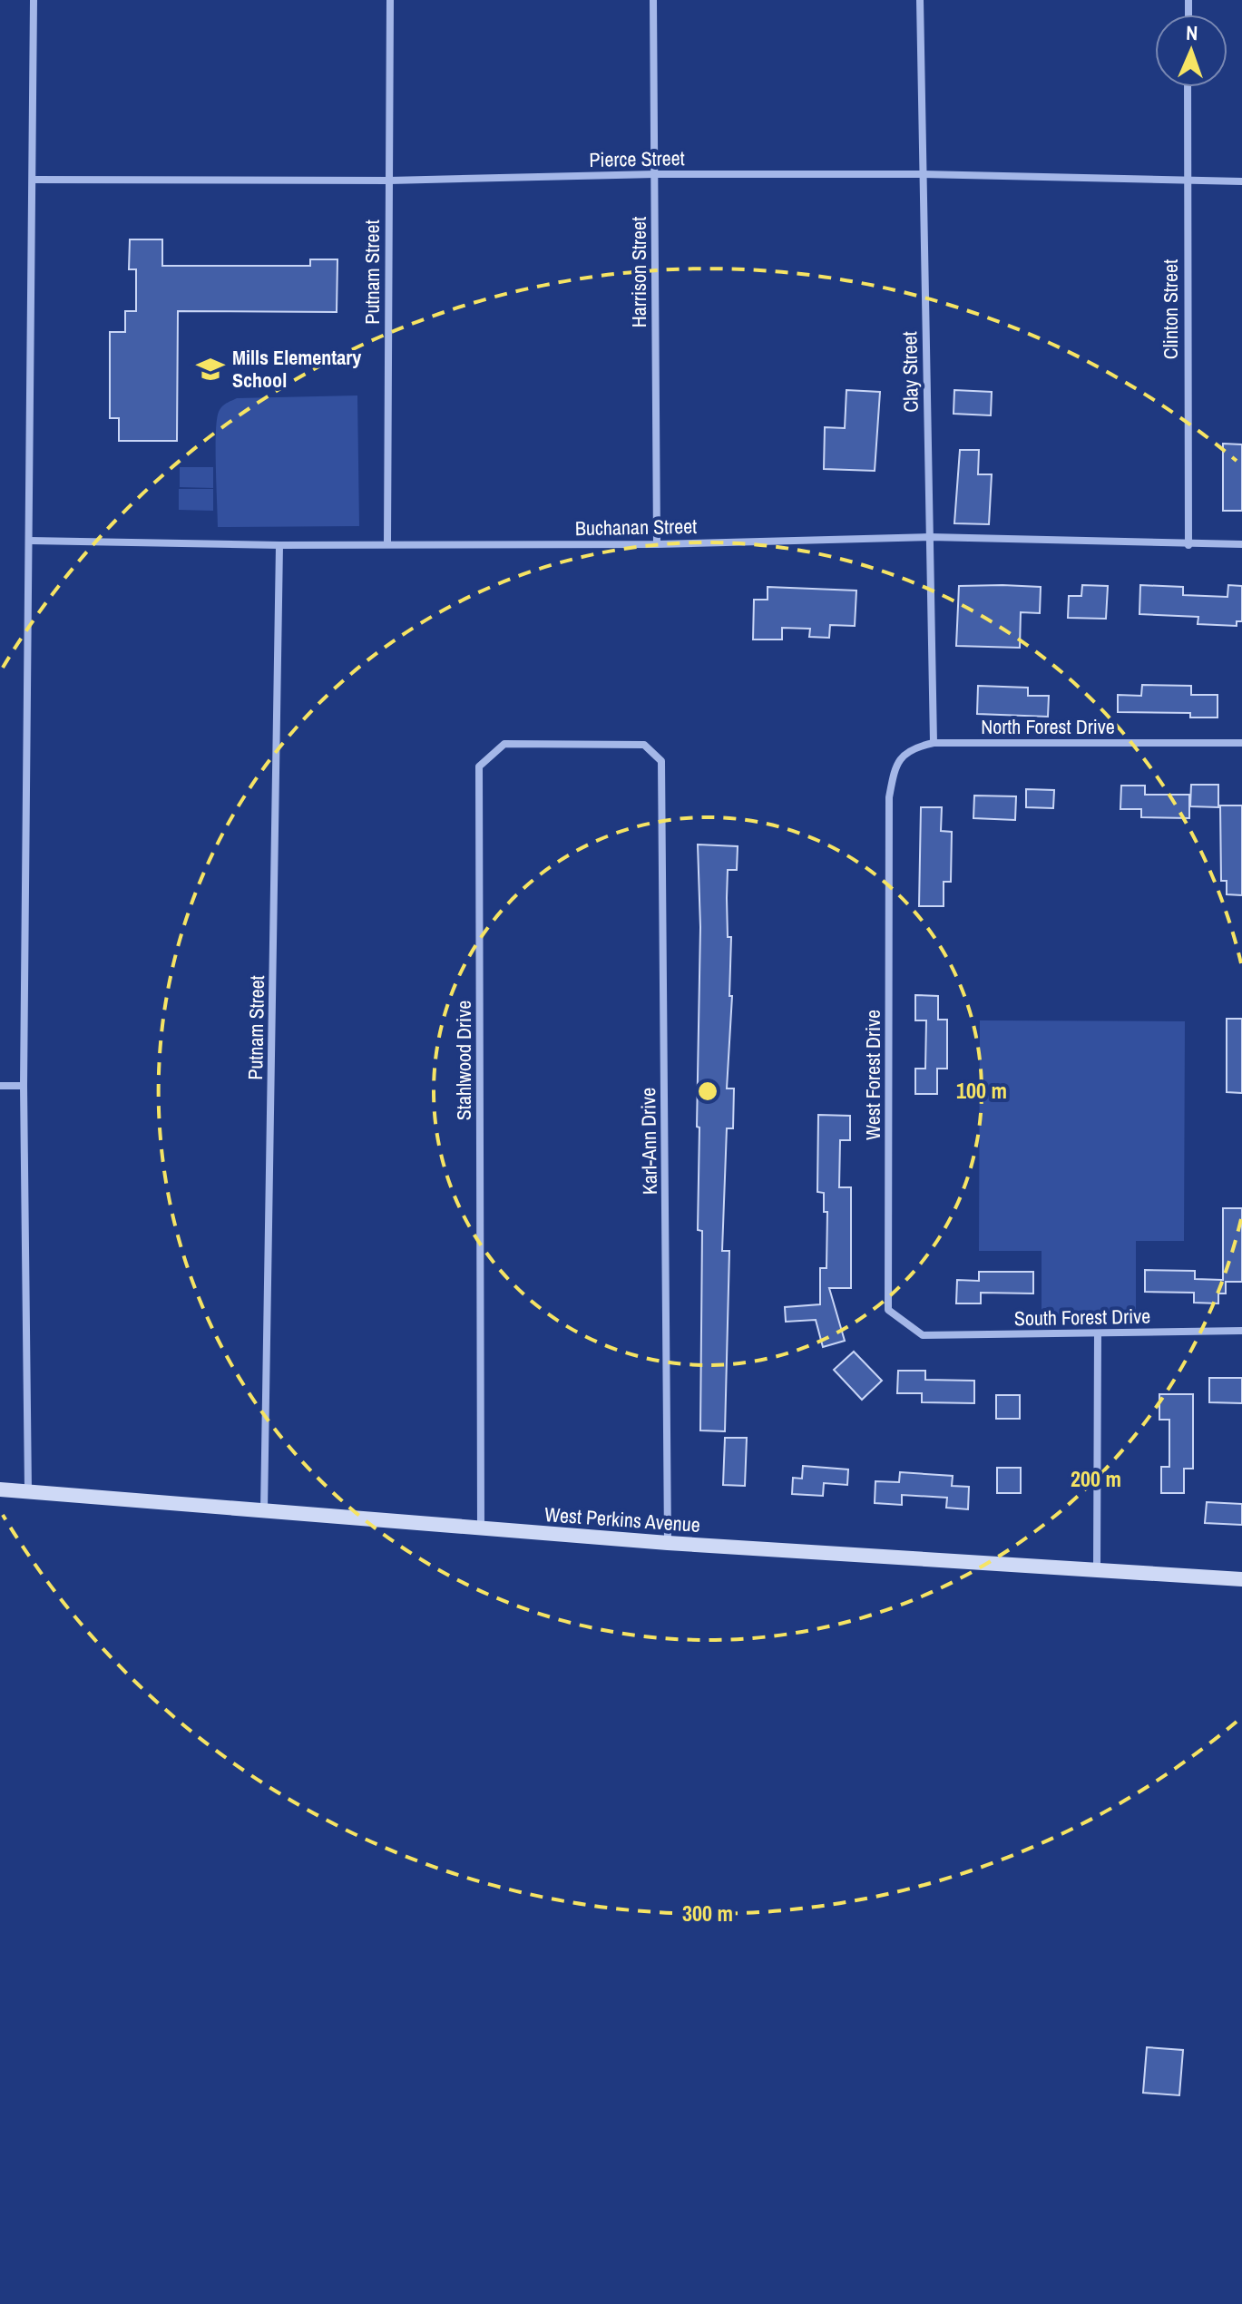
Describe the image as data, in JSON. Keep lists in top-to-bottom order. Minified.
{"streets":{"main road":["West Perkins Avenue"],"street":["Pierce Street","Putnam Street","Harrison Street","Clinton Street","Clay Street","Buchanan Street","North Forest Drive","Stahlwood Drive","West Forest Drive","Karl-Ann Drive","South Forest Drive"]},"crossings":[["Pierce Street","Putnam Street"],["Pierce Street","Harrison Street"],["Pierce Street","Clinton Street"],["Pierce Street","Clay Street"],["Putnam Street","Buchanan Street"],["Putnam Street","West Perkins Avenue"],["Harrison Street","Buchanan Street"],["Clinton Street","Buchanan Street"],["Clay Street","Buchanan Street"],["Clay Street","North Forest Drive"],["North Forest Drive","West Forest Drive"],["Stahlwood Drive","Karl-Ann Drive"],["Stahlwood Drive","West Perkins Avenue"],["West Forest Drive","South Forest Drive"],["Karl-Ann Drive","West Perkins Avenue"]],"places":{"school or university":["Mills Elementary School"]},"north":"top","rings":["100 m","200 m","300 m"]}
